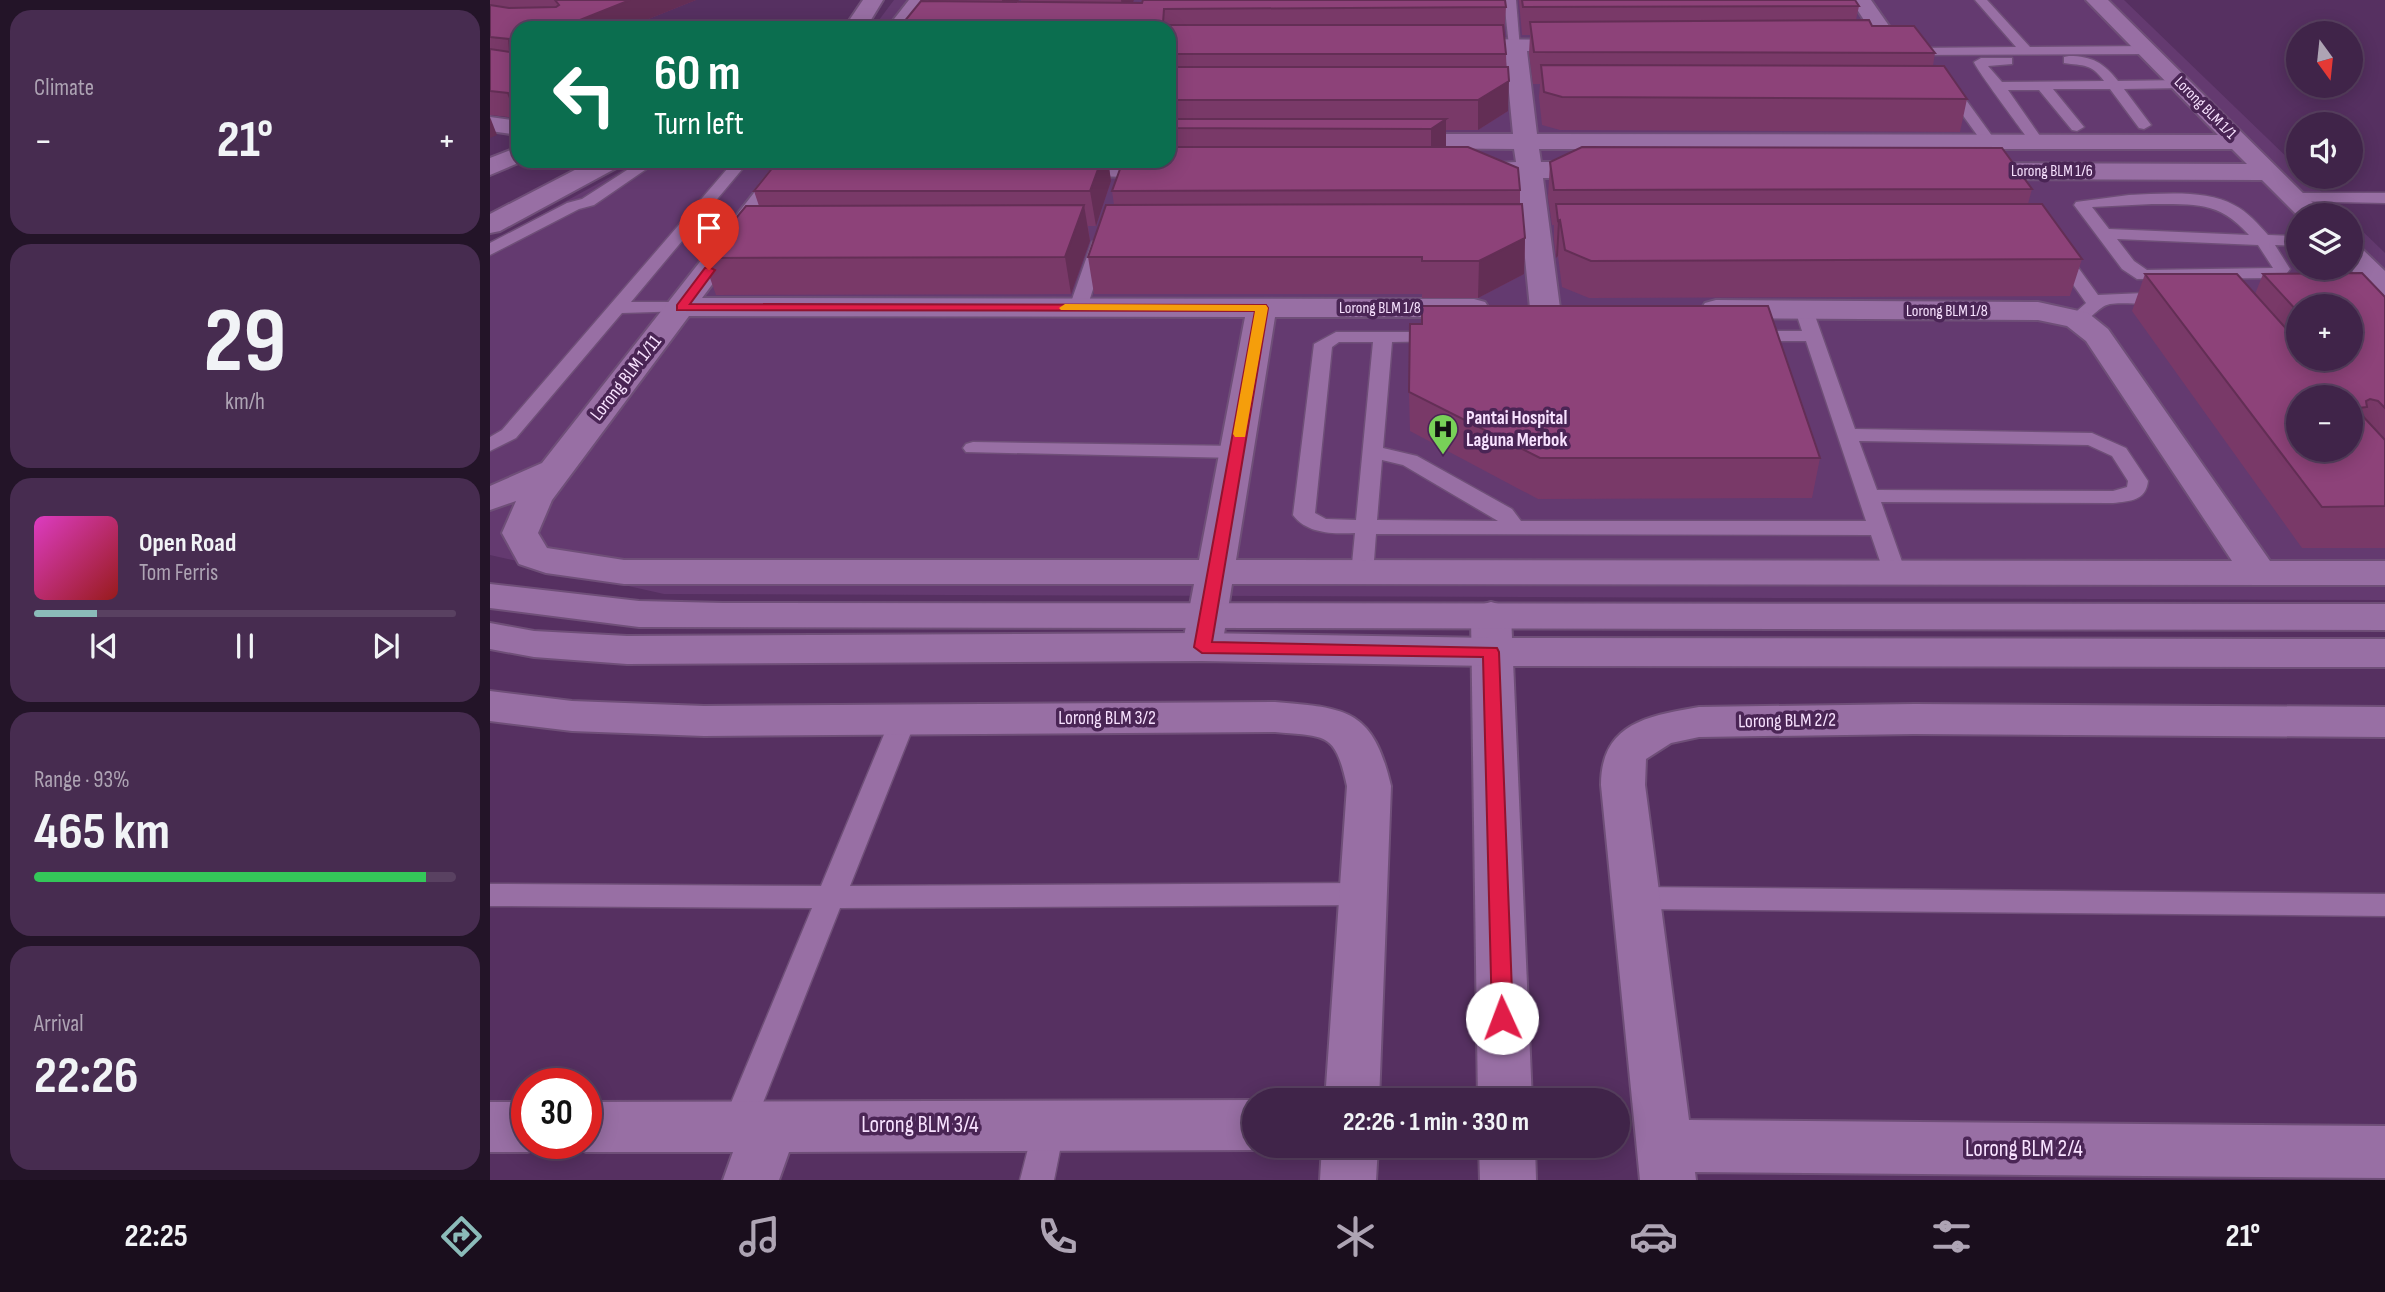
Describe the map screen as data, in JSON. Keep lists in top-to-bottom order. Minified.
{"streets":{"street":["Lorong BLM 1/1","Lorong BLM 1/6","Lorong BLM 1/8","Lorong BLM 1/11","Lorong BLM 3/2","Lorong BLM 2/2","Lorong BLM 3/4","Lorong BLM 2/4"]},"crossings":[["Lorong BLM 1/1","Lorong BLM 1/6"],["Lorong BLM 1/8","Lorong BLM 1/11"],["Lorong BLM 2/2","Lorong BLM 2/4"]],"places":{"hospital":["Pantai Hospital Laguna Merbok"]},"north":"bottom","page":{"tile":["Climate",["29","km/h"],["Range · 93%","465 km"],["Arrival","22:26"]],"map_buttons":["+","−"],"turn":["60 m","Turn left"],"heat":["−","21°","+"],"song":["Open Road","Tom Ferris"],"limit":"30","trip":"22:26 · 1 min · 330 m","tabs":["22:25","21°"]}}
